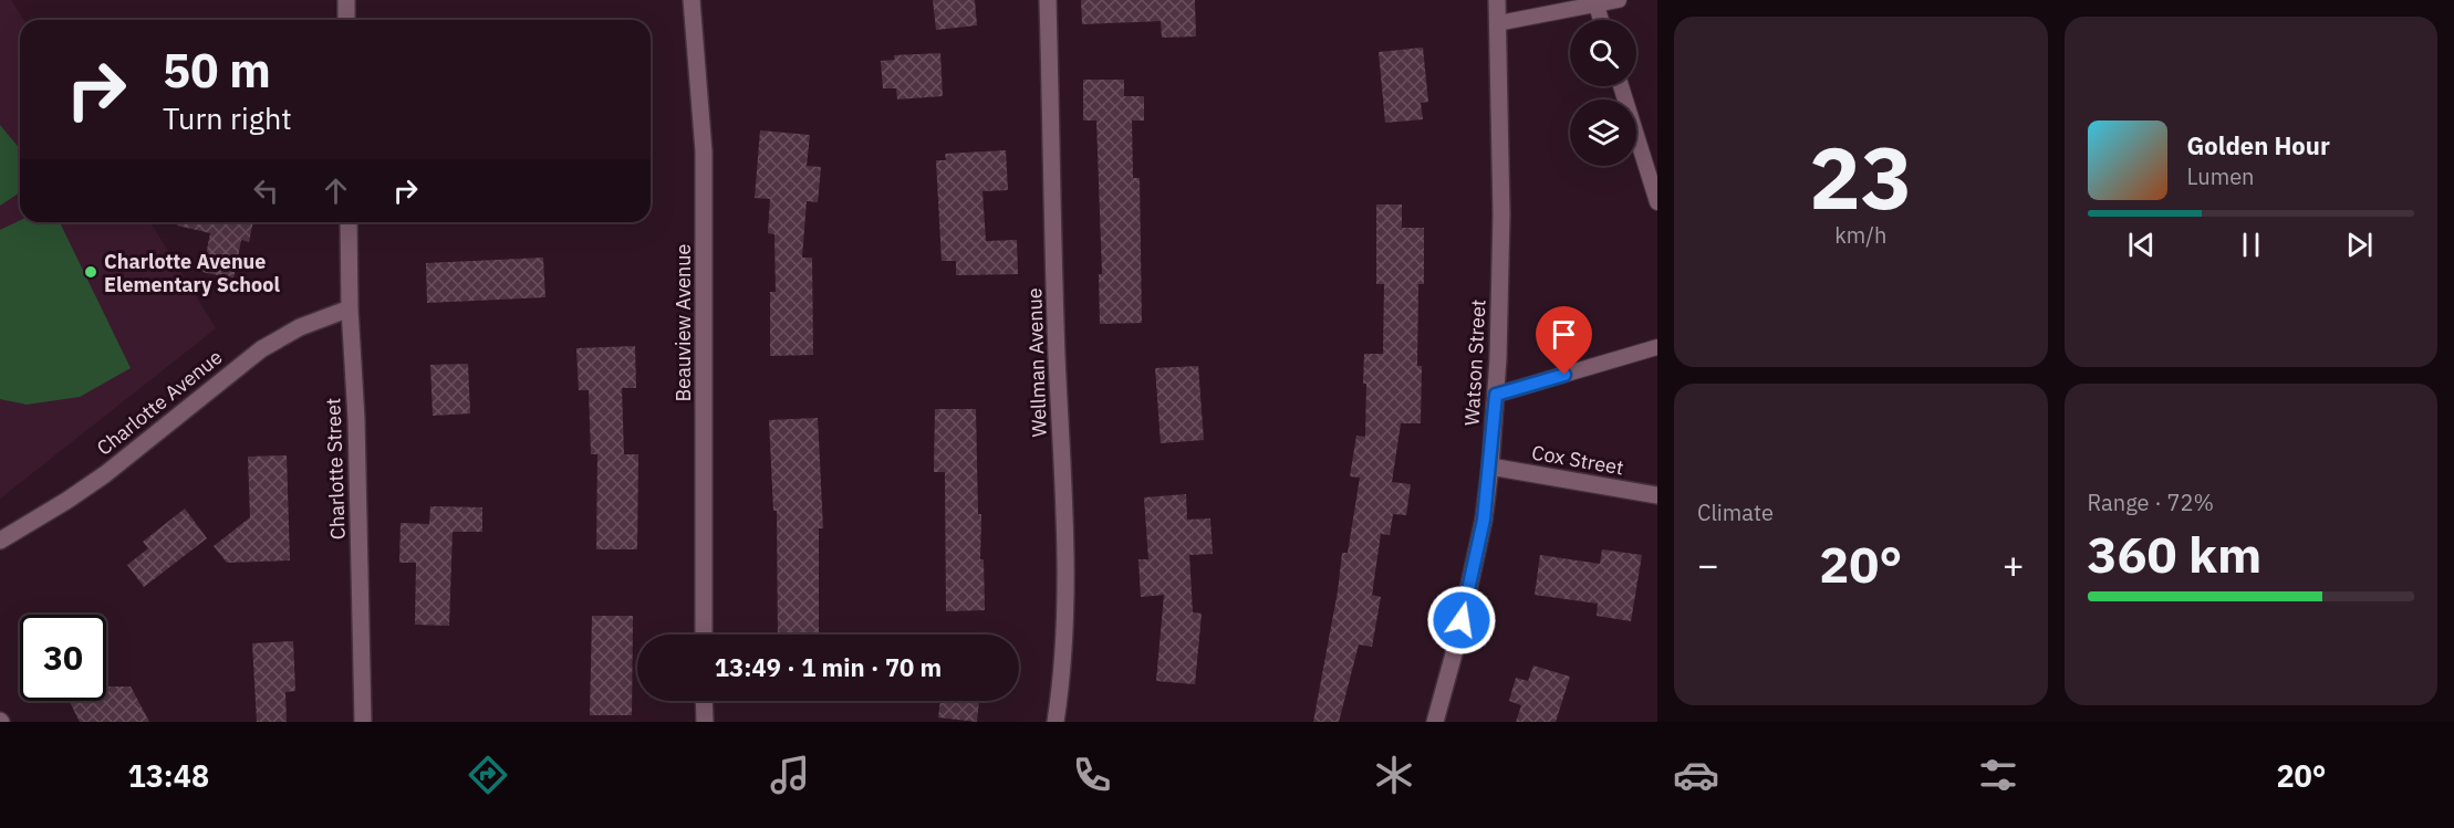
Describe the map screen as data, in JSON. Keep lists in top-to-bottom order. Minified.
{"streets":{"street":["Beauview Avenue","Wellman Avenue","Watson Street","Charlotte Avenue","Cox Street","Charlotte Street"]},"crossings":[["Watson Street","Cox Street"],["Charlotte Avenue","Charlotte Street"]],"places":["Charlotte Avenue Elementary School"],"page":{"tile":[["23","km/h"],"Climate",["Range · 72%","360 km"]],"turn":["50 m","Turn right"],"song":["Golden Hour","Lumen"],"heat":["−","20°","+"],"limit":"30","trip":"13:49 · 1 min · 70 m","tabs":["13:48","20°"]}}
